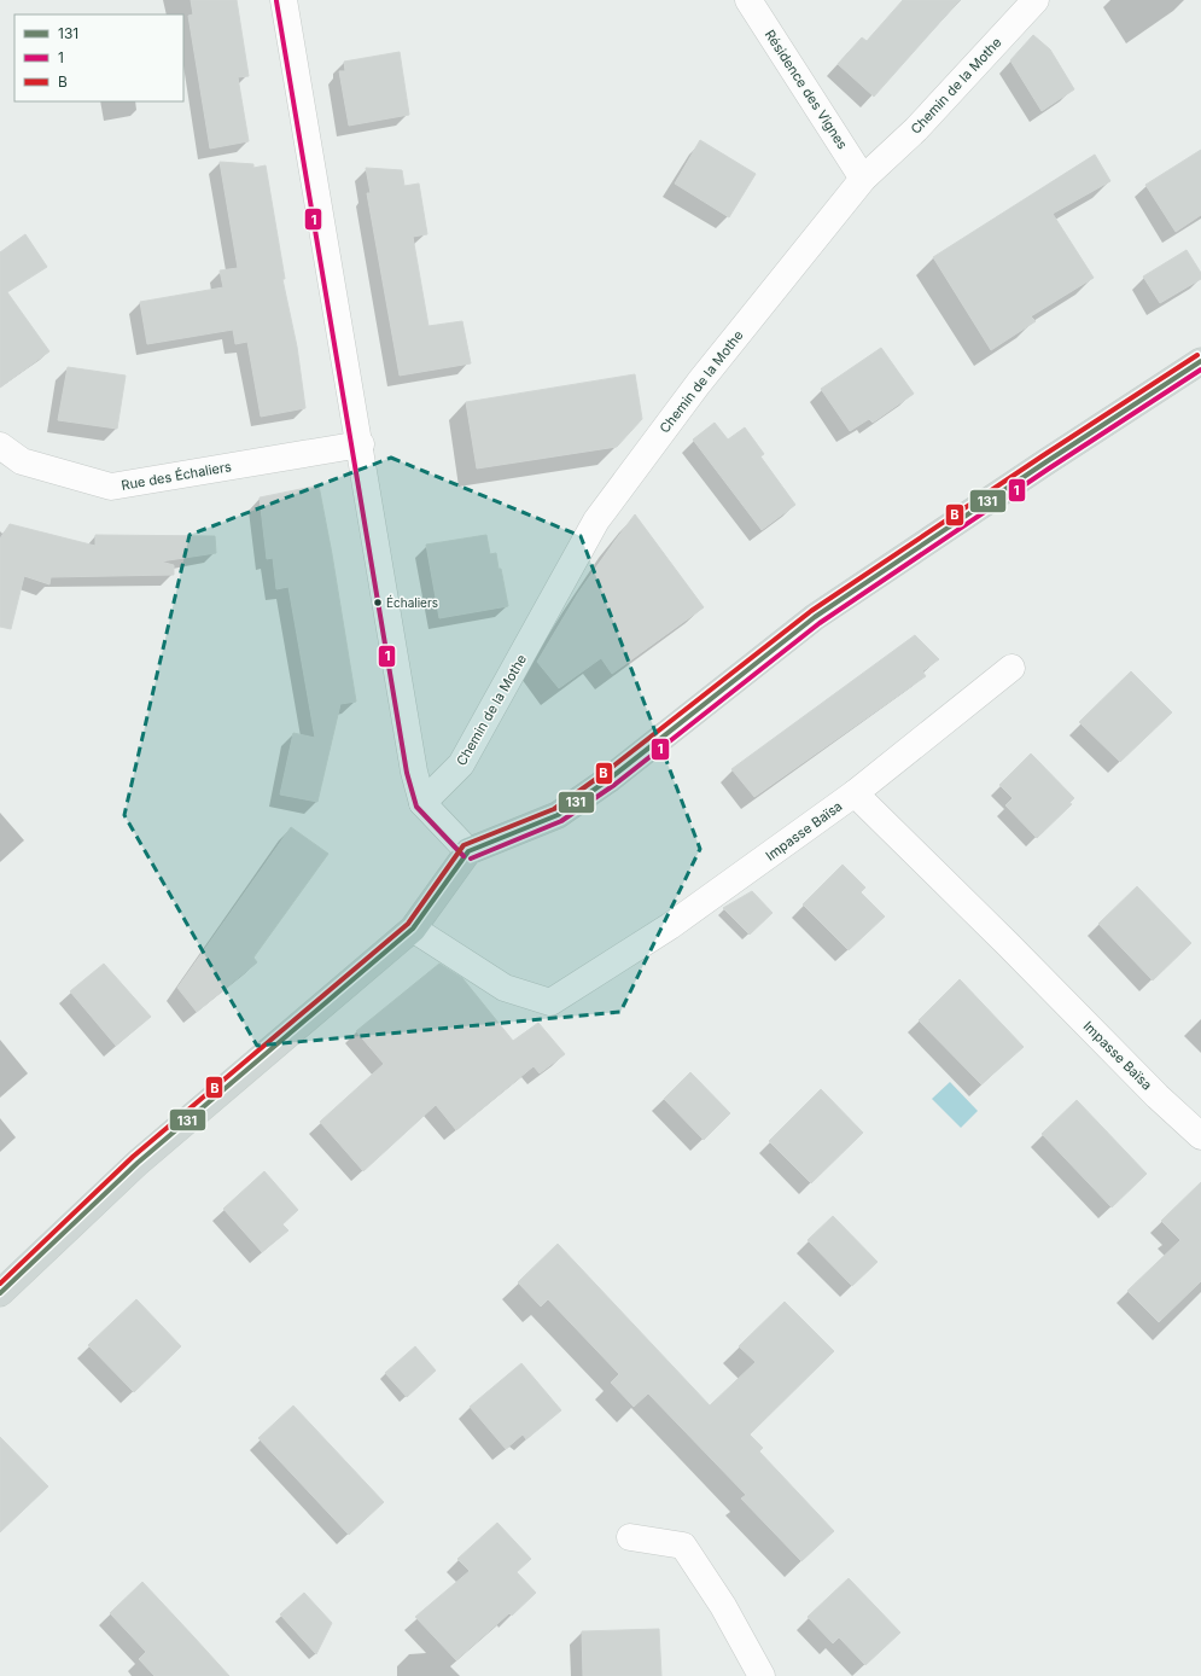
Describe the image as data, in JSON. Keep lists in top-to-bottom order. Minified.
{"streets":{"street":["Chemin de la Mothe","Résidence des Vignes","Rue des Échaliers","Impasse Baïsa"]},"crossings":[["Chemin de la Mothe","Résidence des Vignes"]],"places":["Échaliers"],"lines":["transit line 1","transit line B","transit line 131"],"legend":["131","1","B"]}
